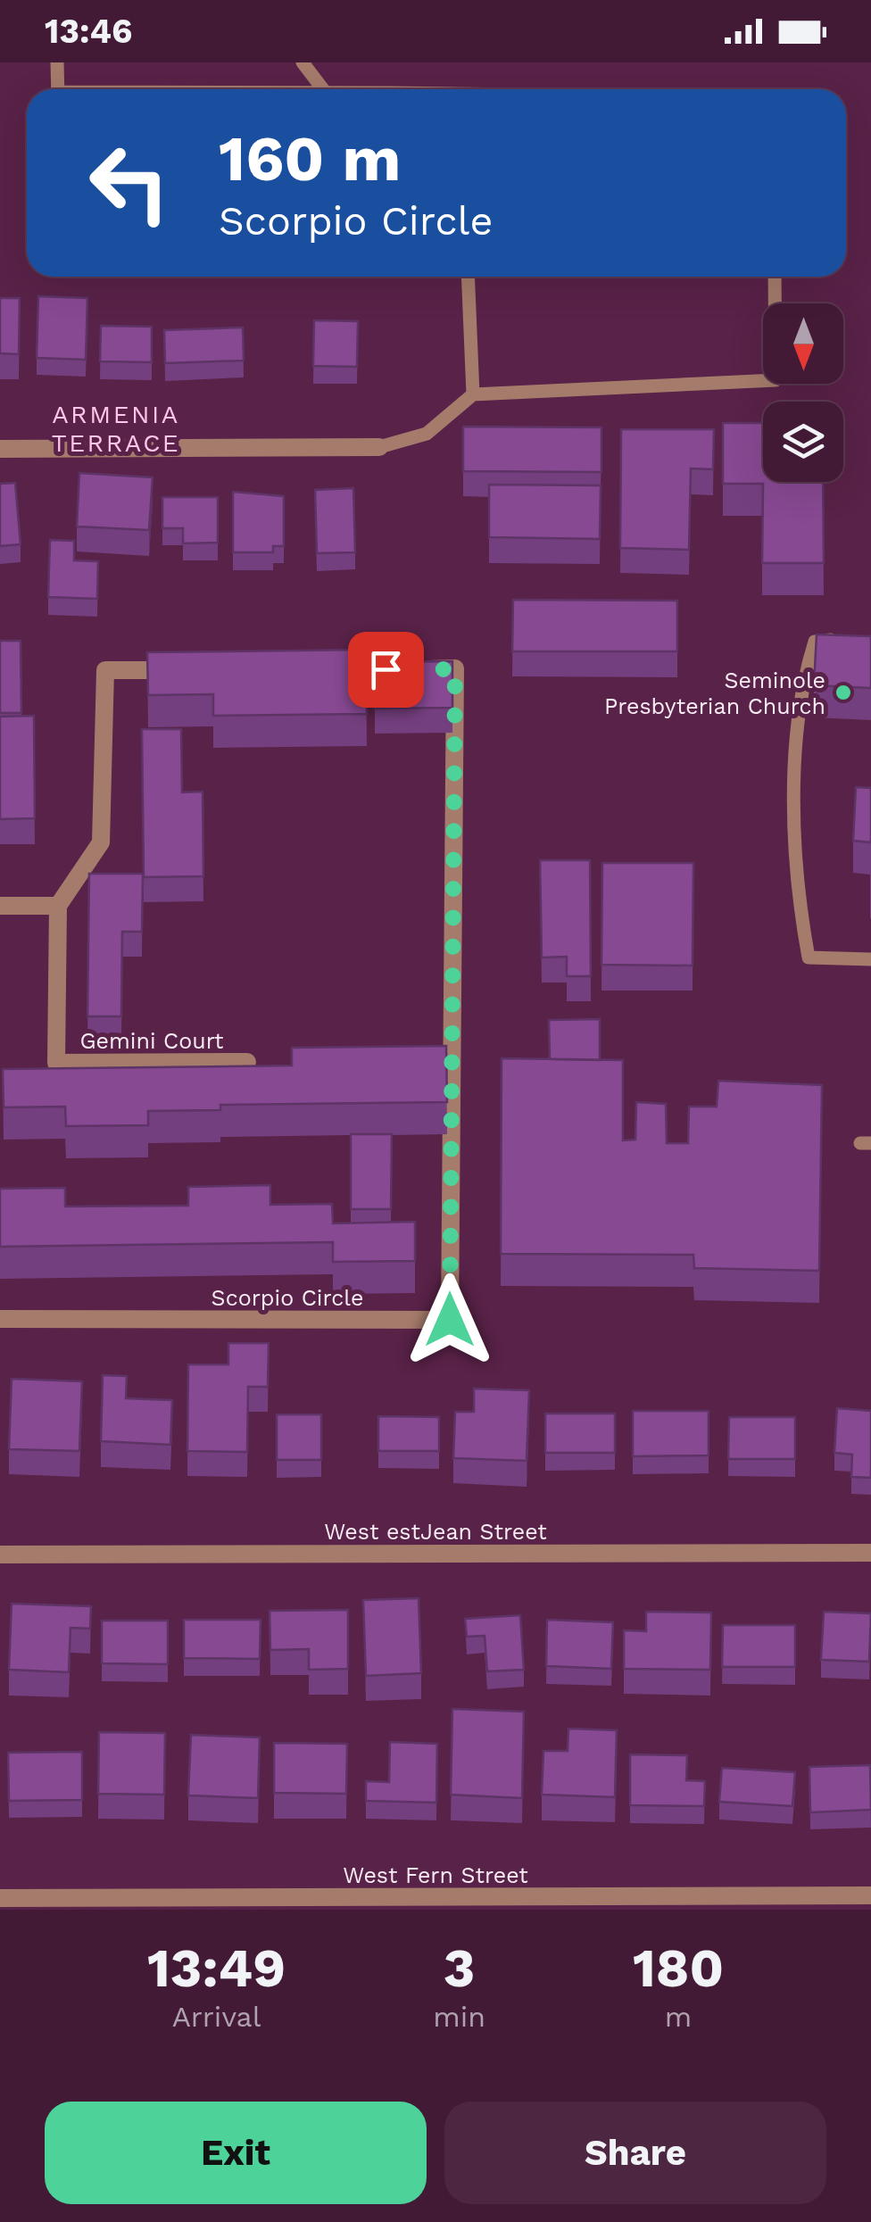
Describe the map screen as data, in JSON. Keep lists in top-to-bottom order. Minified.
{"streets":{"street":["Gemini Court","Scorpio Circle","West estJean Street","West Fern Street"]},"districts":["ARMENIA TERRACE"],"places":["Seminole Presbyterian Church"],"north":"bottom","page":{"status":"13:46","turn":["160 m","Scorpio Circle"],"eta":["13:49","Arrival","3","min","180","m"],"buttons":["Exit","Share"]}}
